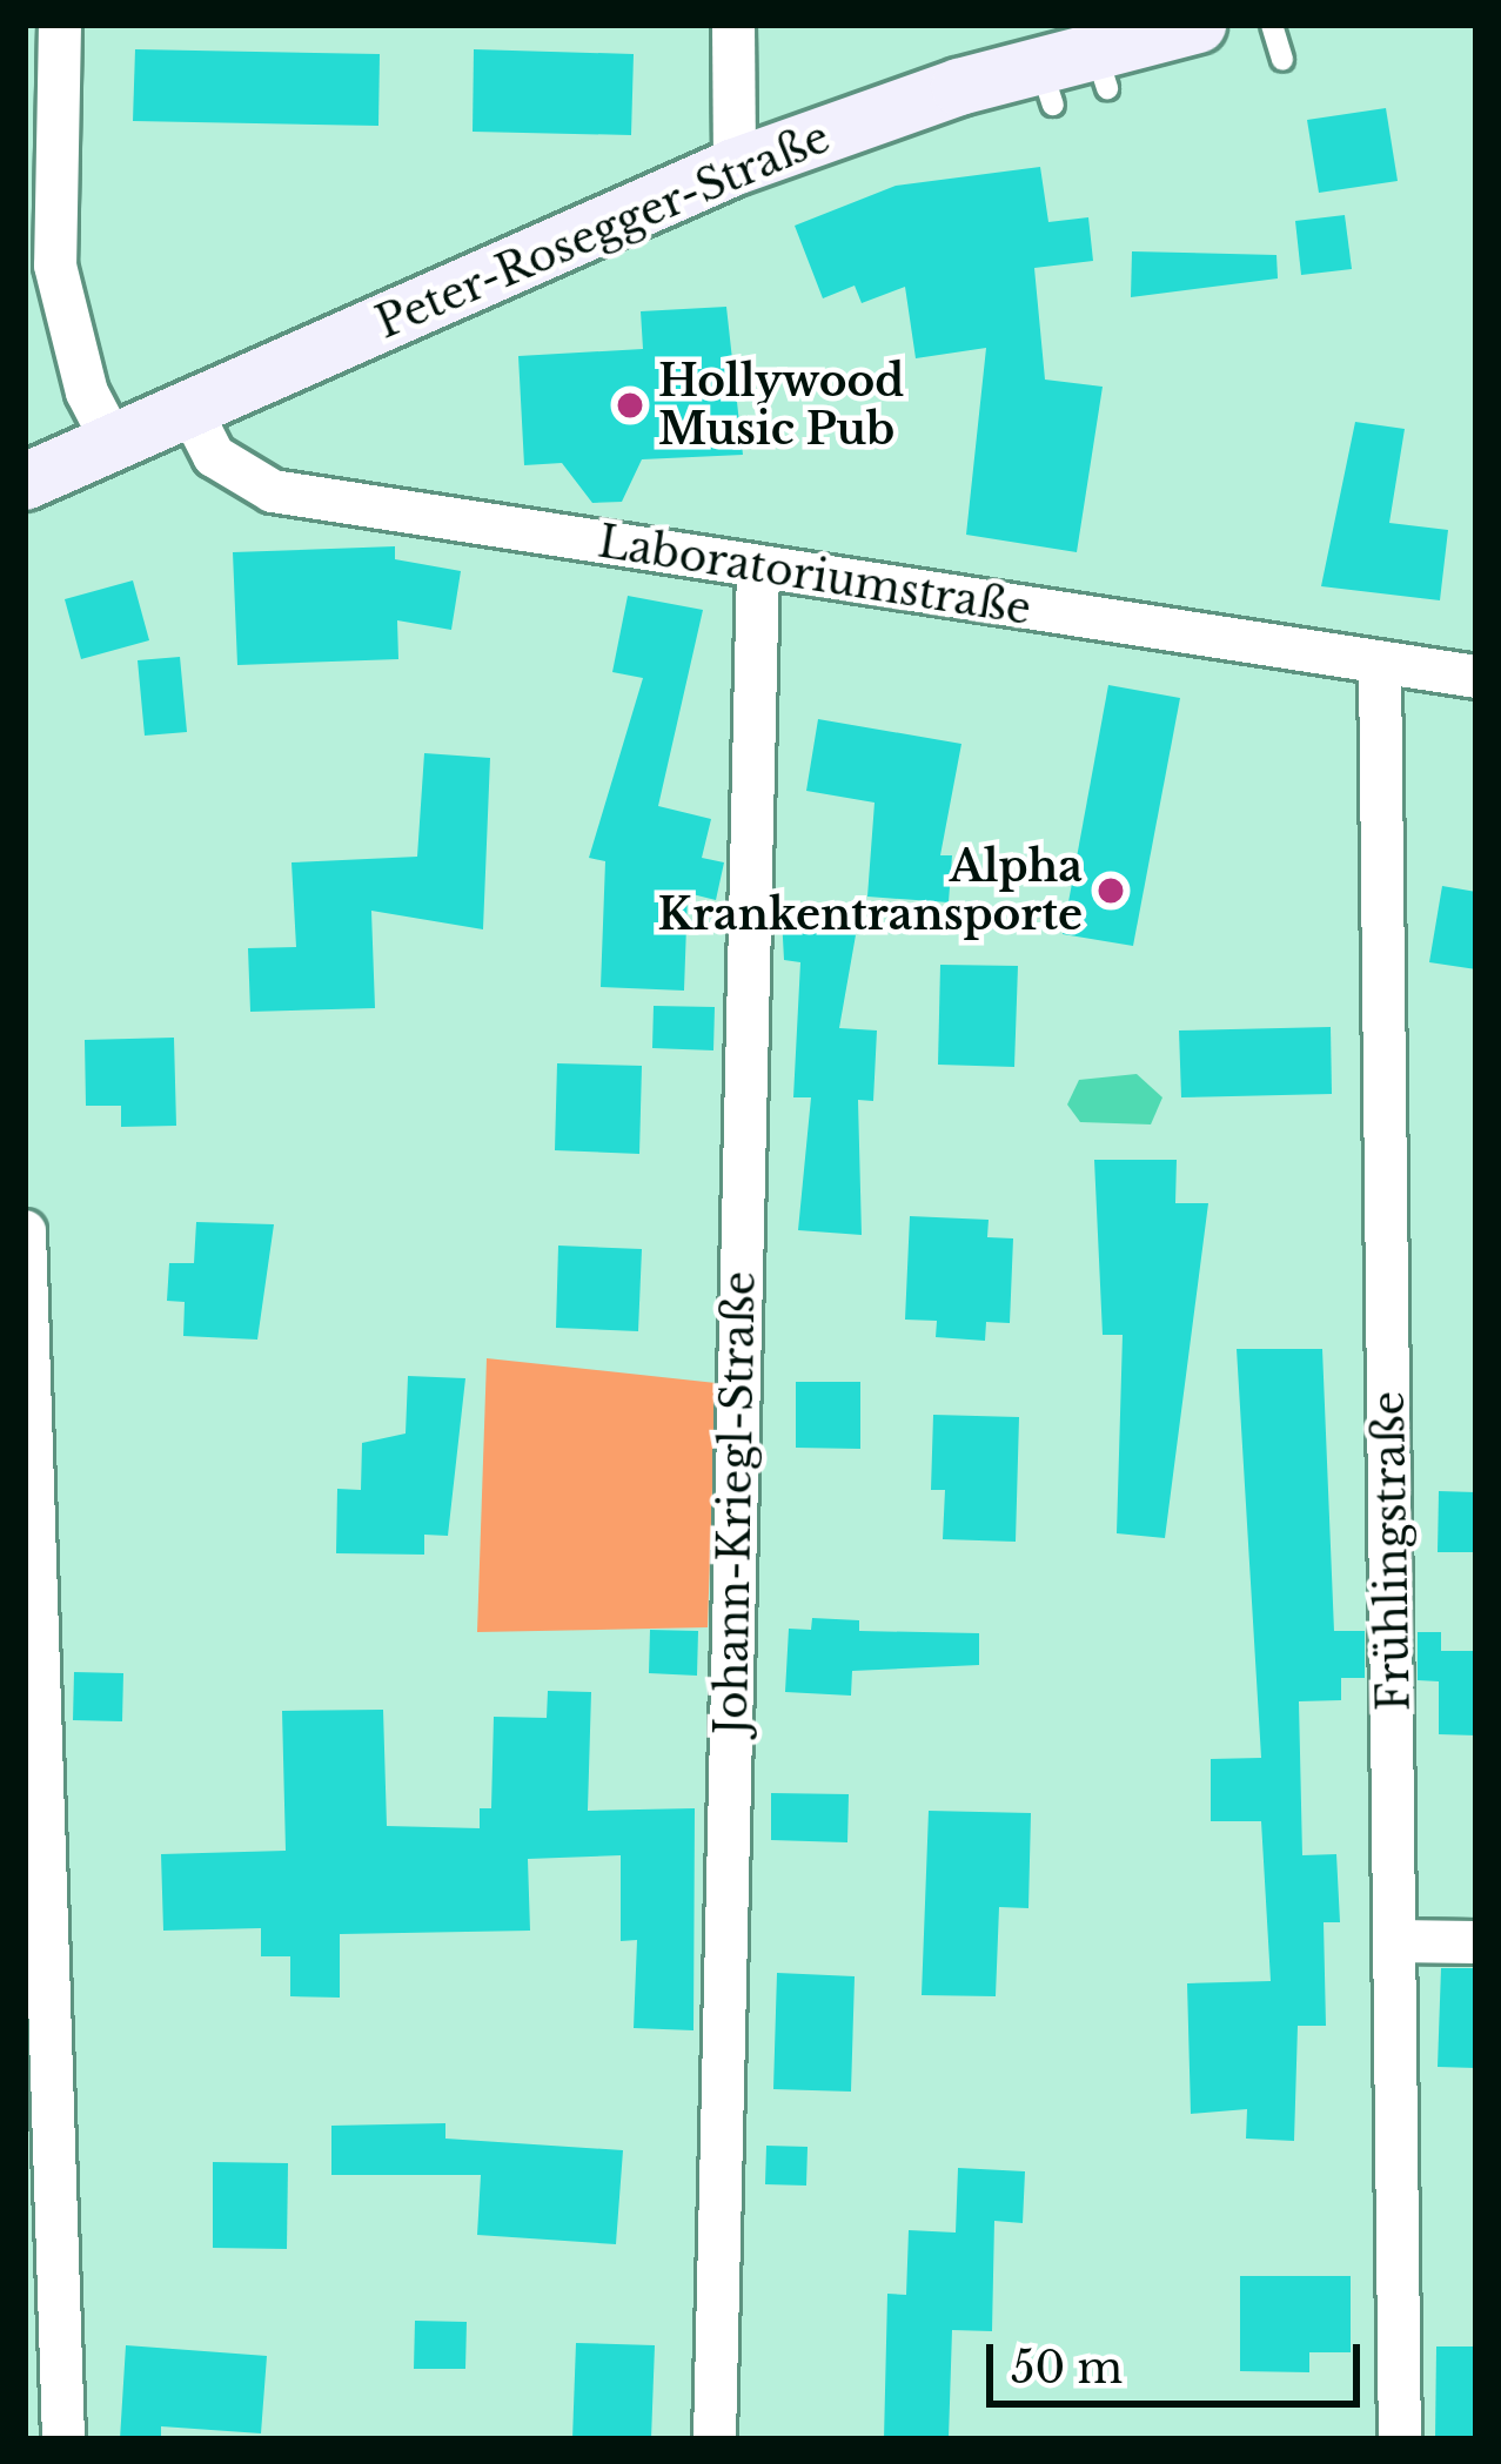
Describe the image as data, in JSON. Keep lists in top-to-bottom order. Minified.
{"streets":{"main road":["Peter-Rosegger-Straße"],"street":["Laboratoriumstraße","Johann-Kriegl-Straße","Frühlingstraße"]},"crossings":[["Peter-Rosegger-Straße","Laboratoriumstraße"],["Laboratoriumstraße","Johann-Kriegl-Straße"],["Laboratoriumstraße","Frühlingstraße"]],"places":["Hollywood Music Pub","Alpha Krankentransporte"],"scale_bar":"50 m"}
